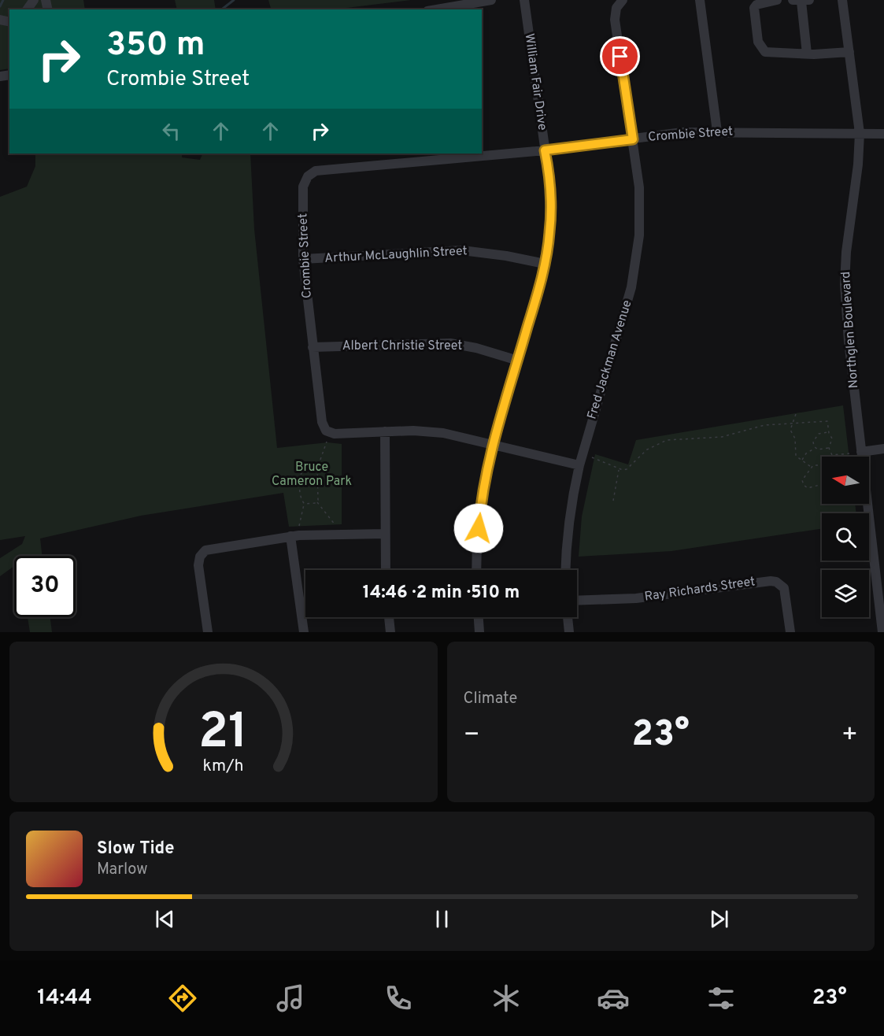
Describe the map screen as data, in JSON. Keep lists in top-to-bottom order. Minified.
{"streets":{"street":["William Fair Drive","Crombie Street","Arthur McLaughlin Street","Northglen Boulevard","Albert Christie Street","Fred Jackman Avenue","Ray Richards Street"]},"crossings":[["William Fair Drive","Crombie Street"],["William Fair Drive","Arthur McLaughlin Street"],["William Fair Drive","Albert Christie Street"],["Crombie Street","Arthur McLaughlin Street"],["Crombie Street","Northglen Boulevard"],["Crombie Street","Albert Christie Street"],["Crombie Street","Fred Jackman Avenue"]],"parks":["Bruce Cameron Park"],"north":"left","page":{"turn":["350 m","Crombie Street"],"limit":"30","trip":"14:46 · 2 min · 510 m","tile":"Climate","heat":["−","23°","+"],"song":["Slow Tide","Marlow"],"tabs":["14:44","23°"],"gauge":["21","km/h"]}}
